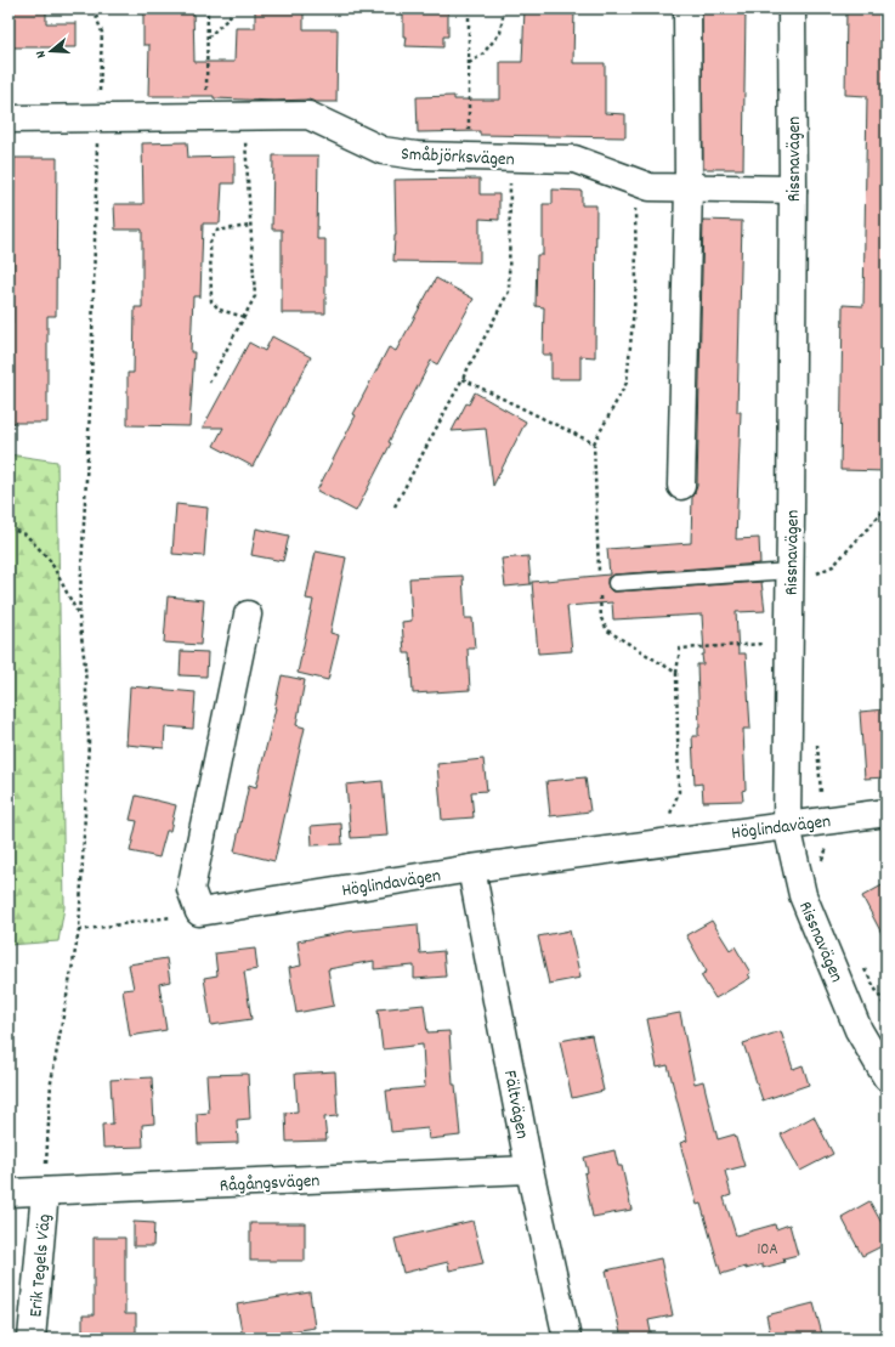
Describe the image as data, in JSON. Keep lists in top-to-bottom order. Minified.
{"streets":{"street":["Småbjörksvägen","Rissnavägen","Höglindavägen","Fältvägen","Rågångsvägen","Erik Tegels Väg"]},"crossings":[["Småbjörksvägen","Rissnavägen"],["Rissnavägen","Höglindavägen"],["Höglindavägen","Fältvägen"],["Fältvägen","Rågångsvägen"],["Rågångsvägen","Erik Tegels Väg"]],"house_numbers":["10A"],"north":"left"}
